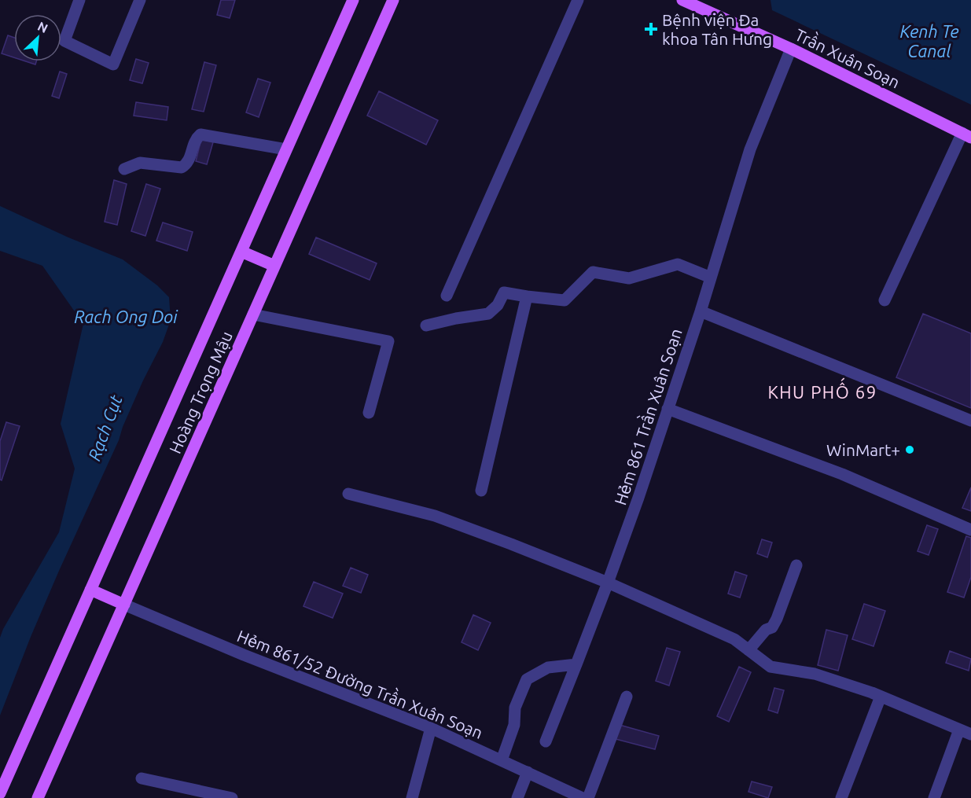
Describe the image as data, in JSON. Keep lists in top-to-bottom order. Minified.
{"streets":{"main road":["Trần Xuân Soạn","Hoàng Trọng Mậu"],"street":["Hẻm 861 Trần Xuân Soạn","Hẻm 861/52 Đường Trần Xuân Soạn"]},"crossings":[["Trần Xuân Soạn","Hẻm 861 Trần Xuân Soạn"],["Hoàng Trọng Mậu","Hẻm 861/52 Đường Trần Xuân Soạn"]],"districts":["KHU PHỐ 69"],"water":["Kenh Te Canal","Rach Ong Doi","Rạch Cụt"],"places":{"health":["Bệnh viện Đa khoa Tân Hưng"],"other":["WinMart+"]},"north":"top right"}
